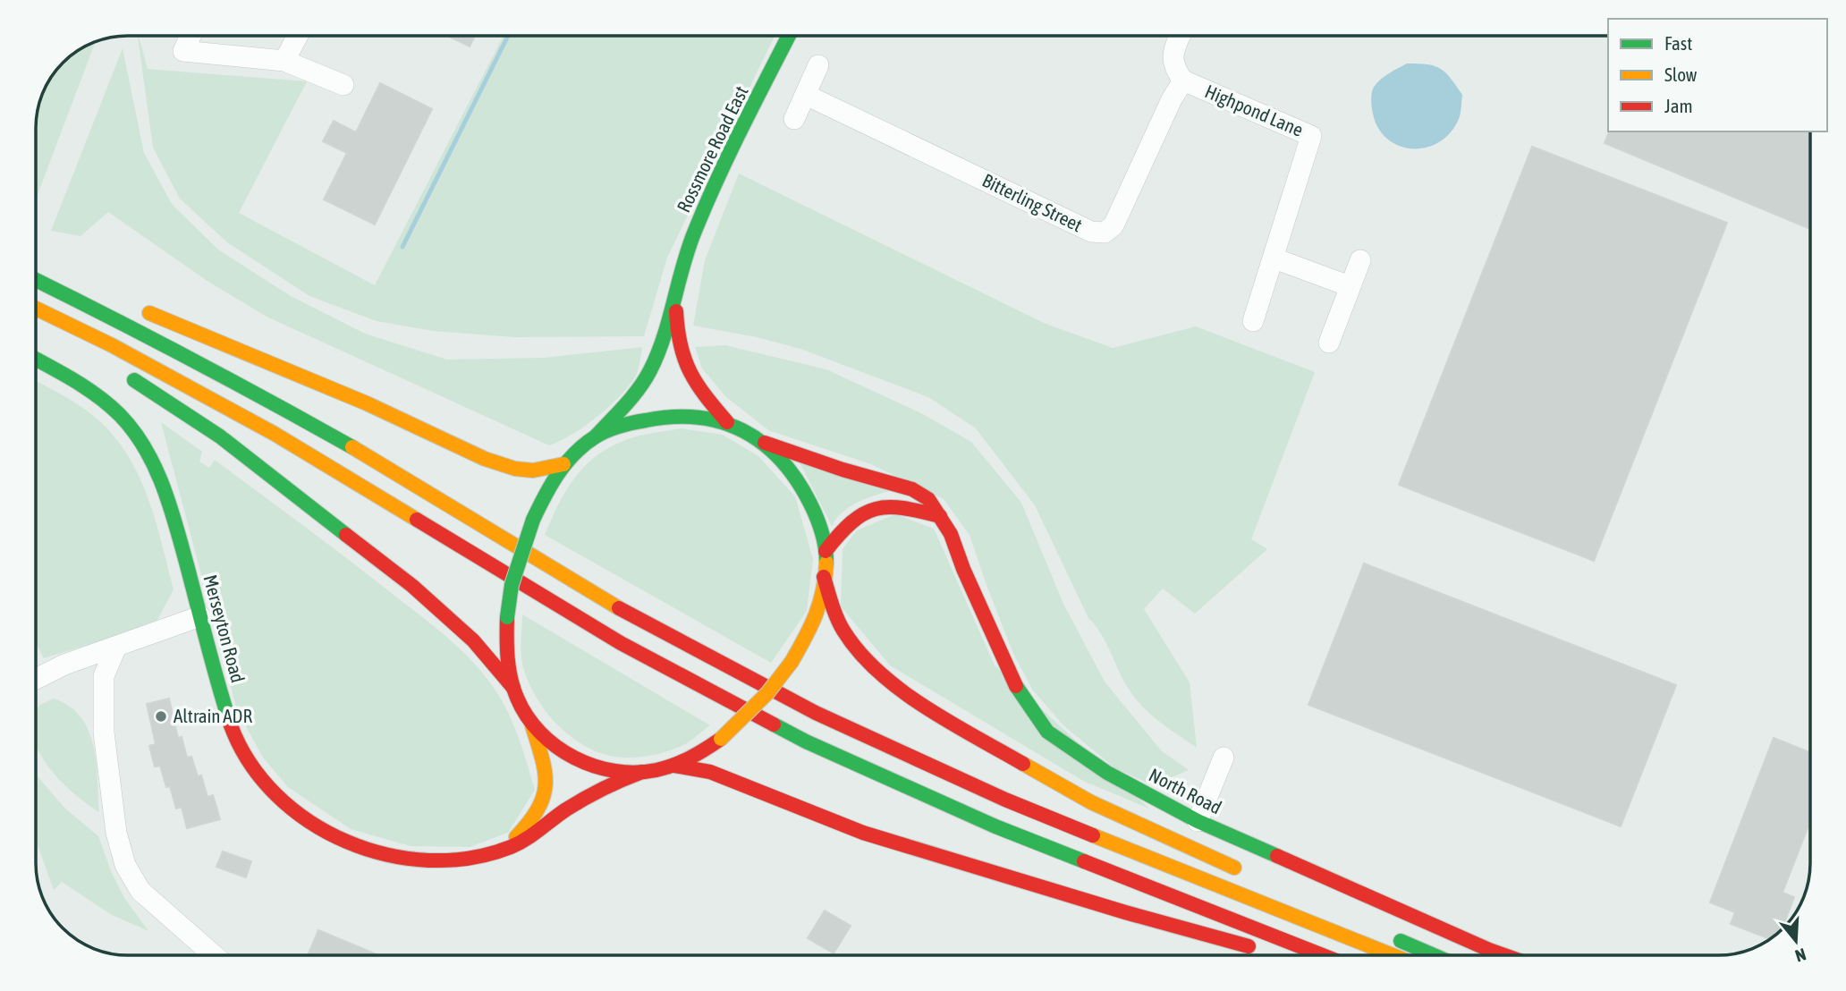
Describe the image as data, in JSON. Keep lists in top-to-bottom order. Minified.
{"streets":{"main road":["Rossmore Road East","Merseyton Road","North Road"],"street":["Highpond Lane","Bitterling Street"]},"crossings":[["Highpond Lane","Bitterling Street"]],"places":["Altrain ADR"],"legend":["Fast","Slow","Jam"],"north":"bottom"}
